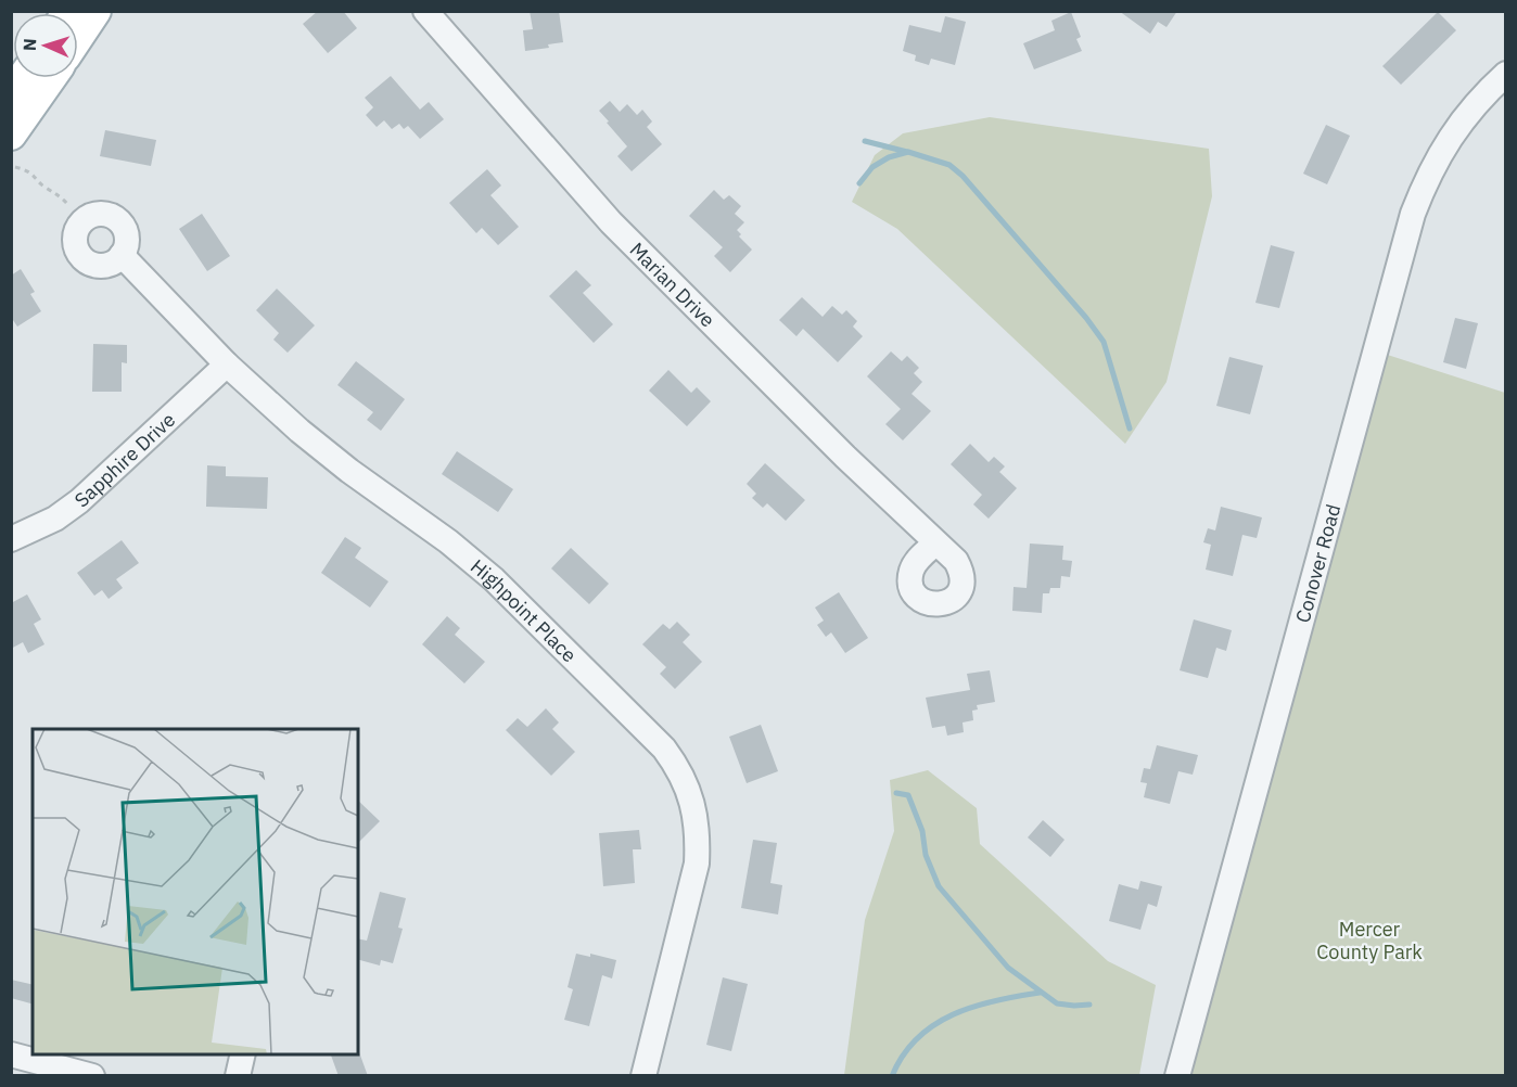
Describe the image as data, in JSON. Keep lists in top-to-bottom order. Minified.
{"streets":{"street":["Marian Drive","Sapphire Drive","Conover Road","Highpoint Place"]},"crossings":[["Sapphire Drive","Highpoint Place"]],"parks":["Mercer County Park"],"north":"left"}
